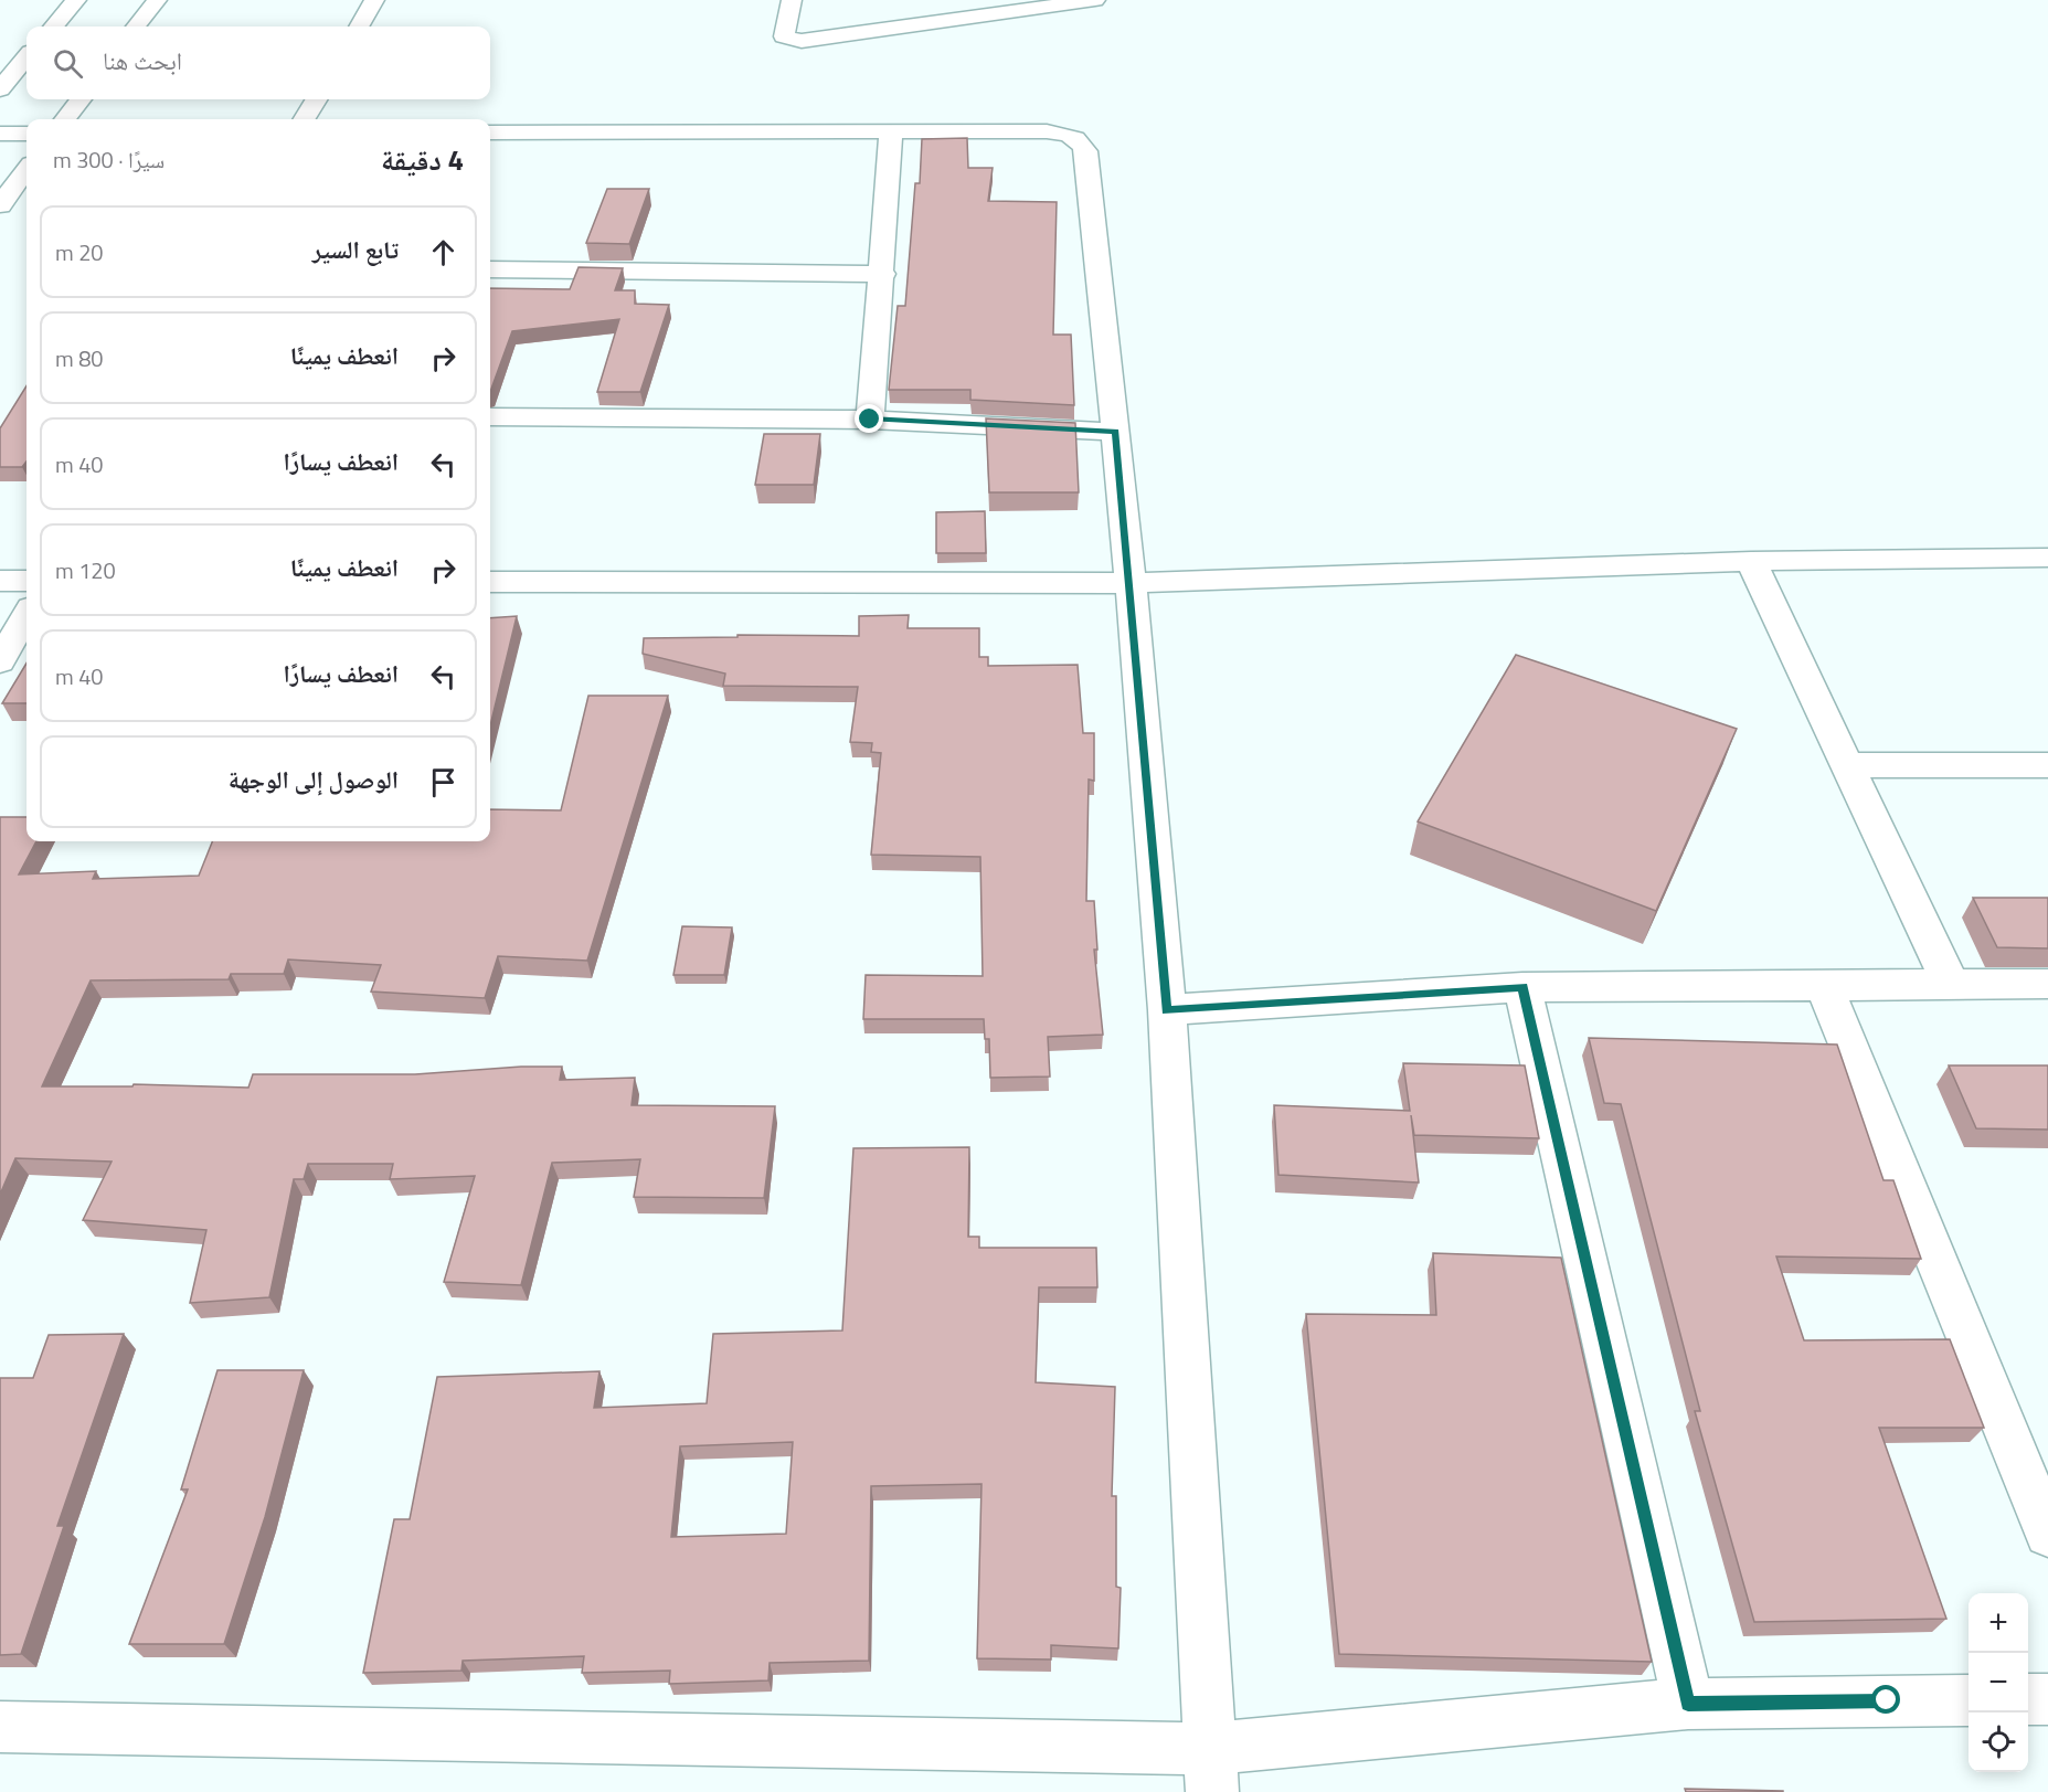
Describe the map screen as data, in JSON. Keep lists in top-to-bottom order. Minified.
{"page":{"search":"ابحث هنا","heading":["4 دقيقة","سيرًا · 300 m"],"list":[["تابع السير","20 m"],["انعطف يمينًا","80 m"],["انعطف يسارًا","40 m"],["انعطف يمينًا","120 m"],["انعطف يسارًا","40 m"],"الوصول إلى الوجهة"],"map_buttons":["+","−"]}}
